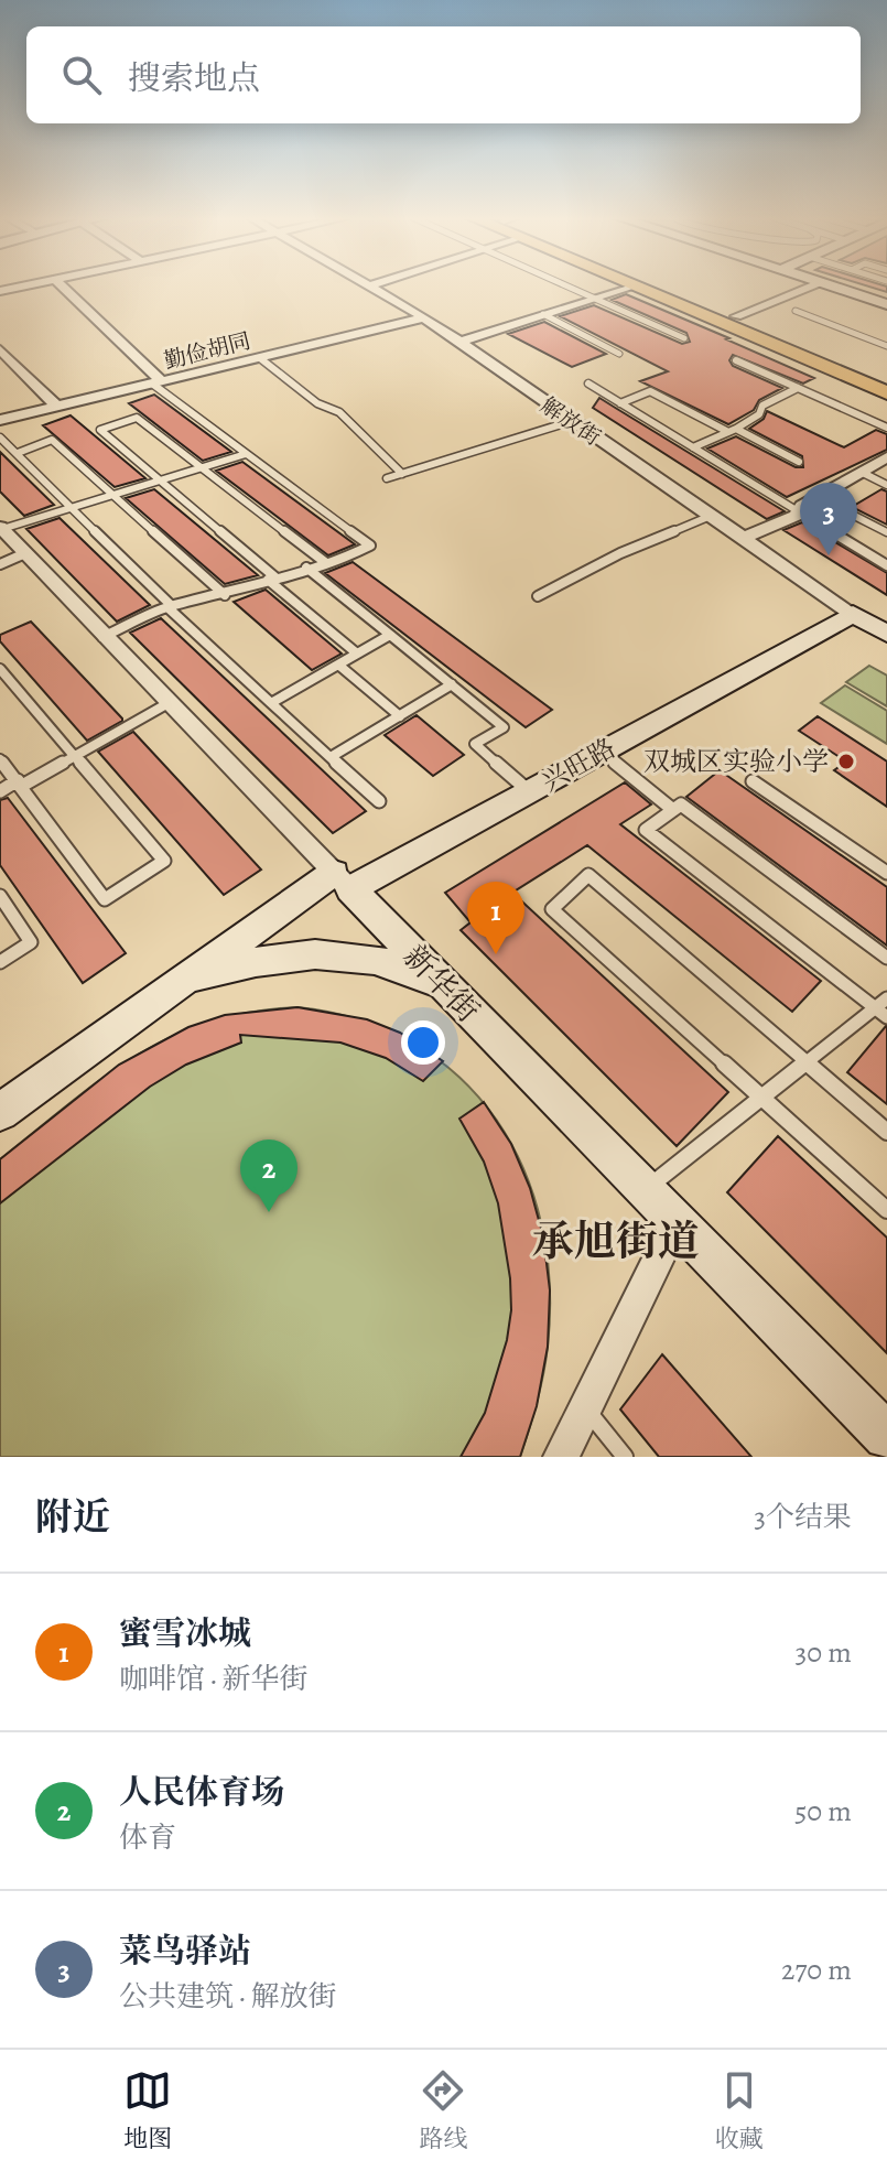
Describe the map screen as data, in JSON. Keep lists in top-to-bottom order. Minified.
{"streets":{"street":["勤俭胡同","解放街","兴旺路","新华街"]},"crossings":[["勤俭胡同","解放街"],["解放街","兴旺路"],["兴旺路","新华街"]],"districts":["承旭街道"],"places":["双城区实验小学"],"page":{"search":"搜索地点","pins":["3","1","2"],"heading":["附近","3个结果"],"list":[{"mark":"1","name":"蜜雪冰城","note":"咖啡馆 · 新华街","value":"30 m"},{"mark":"2","name":"人民体育场","note":"体育","value":"50 m"},{"mark":"3","name":"菜鸟驿站","note":"公共建筑 · 解放街","value":"270 m"}],"nav":["地图","路线","收藏"]}}
